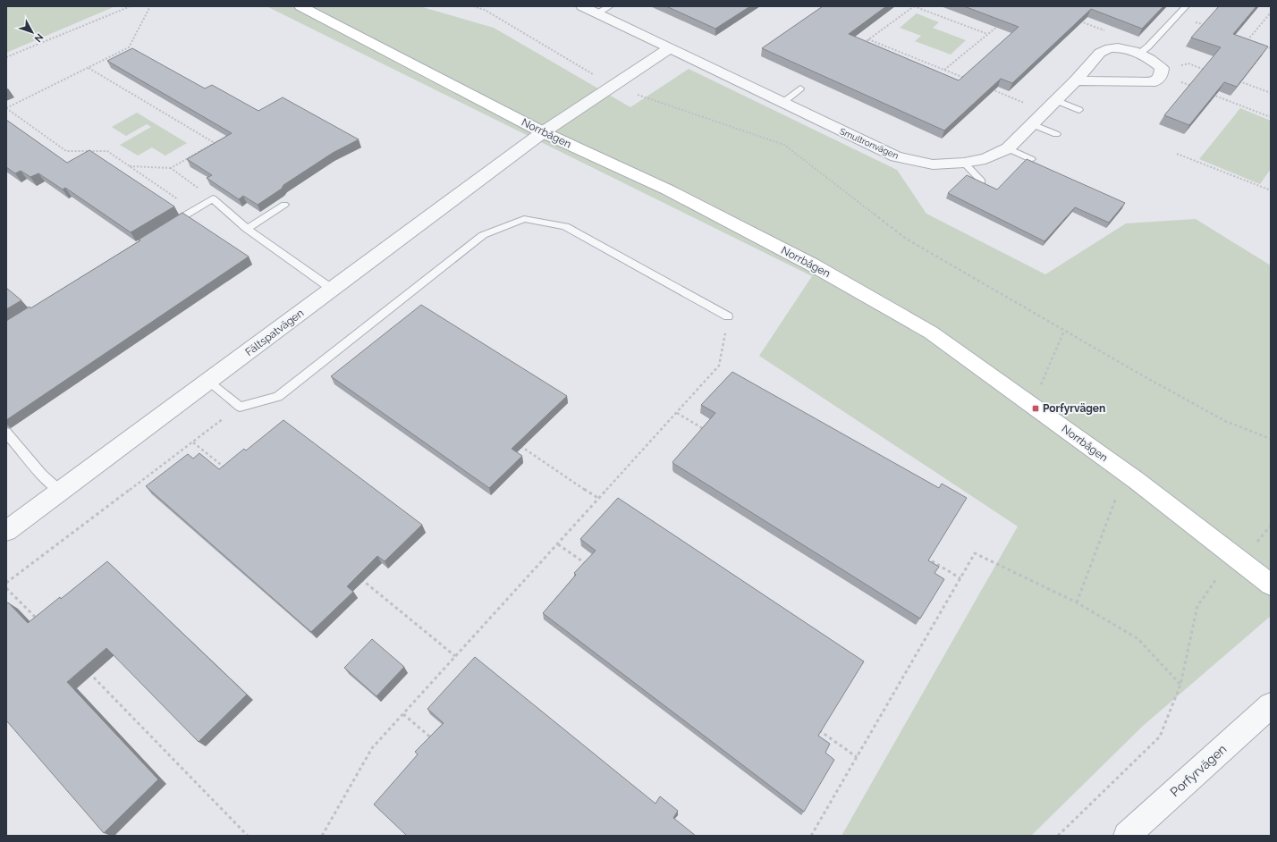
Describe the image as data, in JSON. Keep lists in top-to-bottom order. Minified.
{"streets":{"street":["Norrbågen","Smultronvägen","Fältspatvägen","Porfyrvägen"]},"crossings":[["Norrbågen","Fältspatvägen"]],"places":{"transit":["Porfyrvägen"]},"north":"bottom right"}
